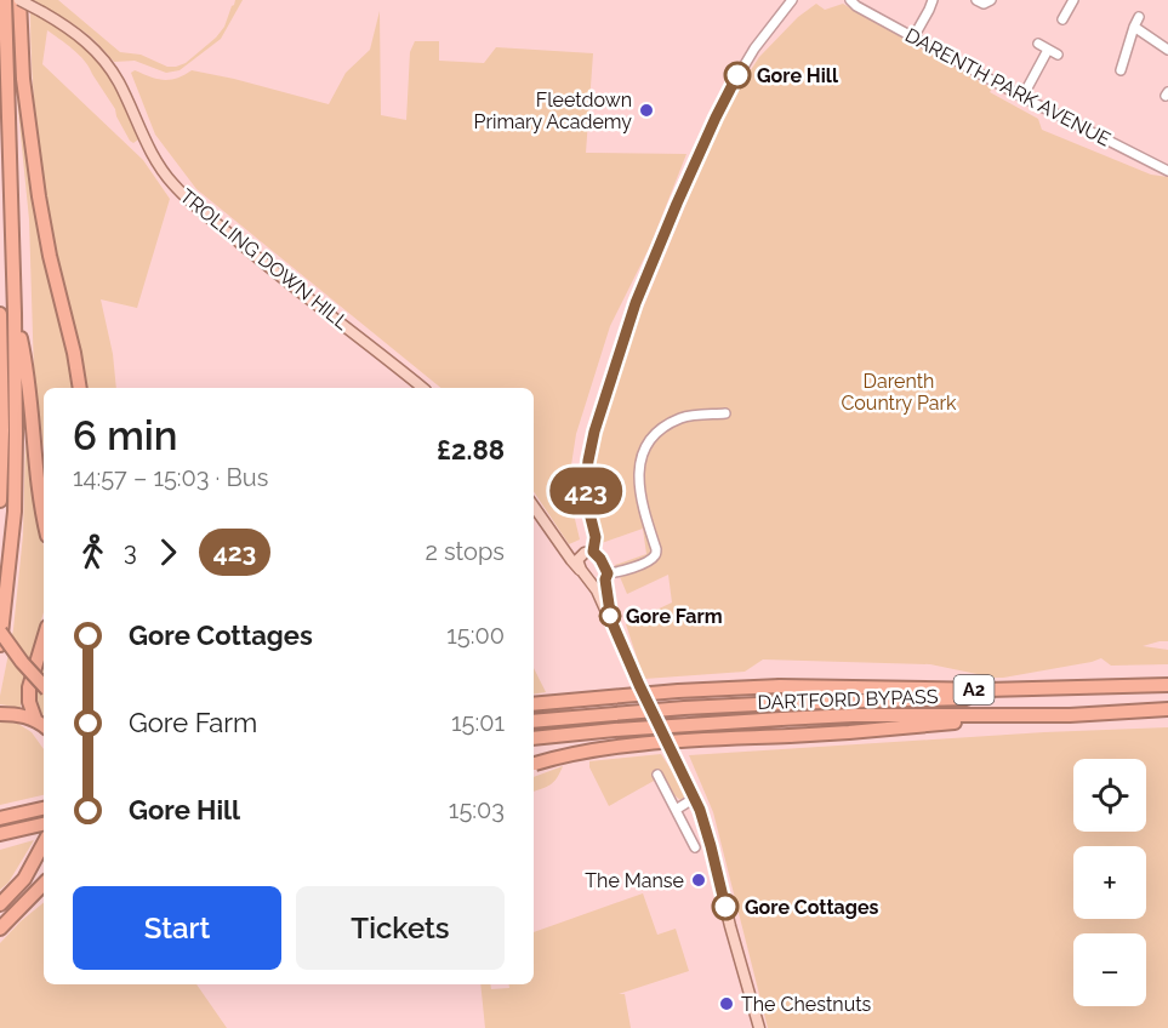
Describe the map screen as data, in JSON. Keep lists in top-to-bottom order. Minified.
{"streets":{"highway":["A2","DARTFORD BYPASS"],"main road":["TROLLING DOWN HILL"],"street":["DARENTH PARK AVENUE"]},"crossings":[["A2","DARTFORD BYPASS"]],"parks":["Darenth Country Park"],"places":["Gore Hill","Fleetdown Primary Academy","Gore Farm","The Manse","Gore Cottages","The Chestnuts"],"lines":["bus line 423"],"page":{"on_map":"423","heading":["6 min","14:57 – 15:03 · Bus","£2.88"],"legs":["3","423","2 stops"],"list":[{"name":"Gore Cottages","value":"15:00"},{"name":"Gore Farm","value":"15:01"},{"name":"Gore Hill","value":"15:03"}],"map_buttons":["+","−"],"buttons":["Start","Tickets"]}}
